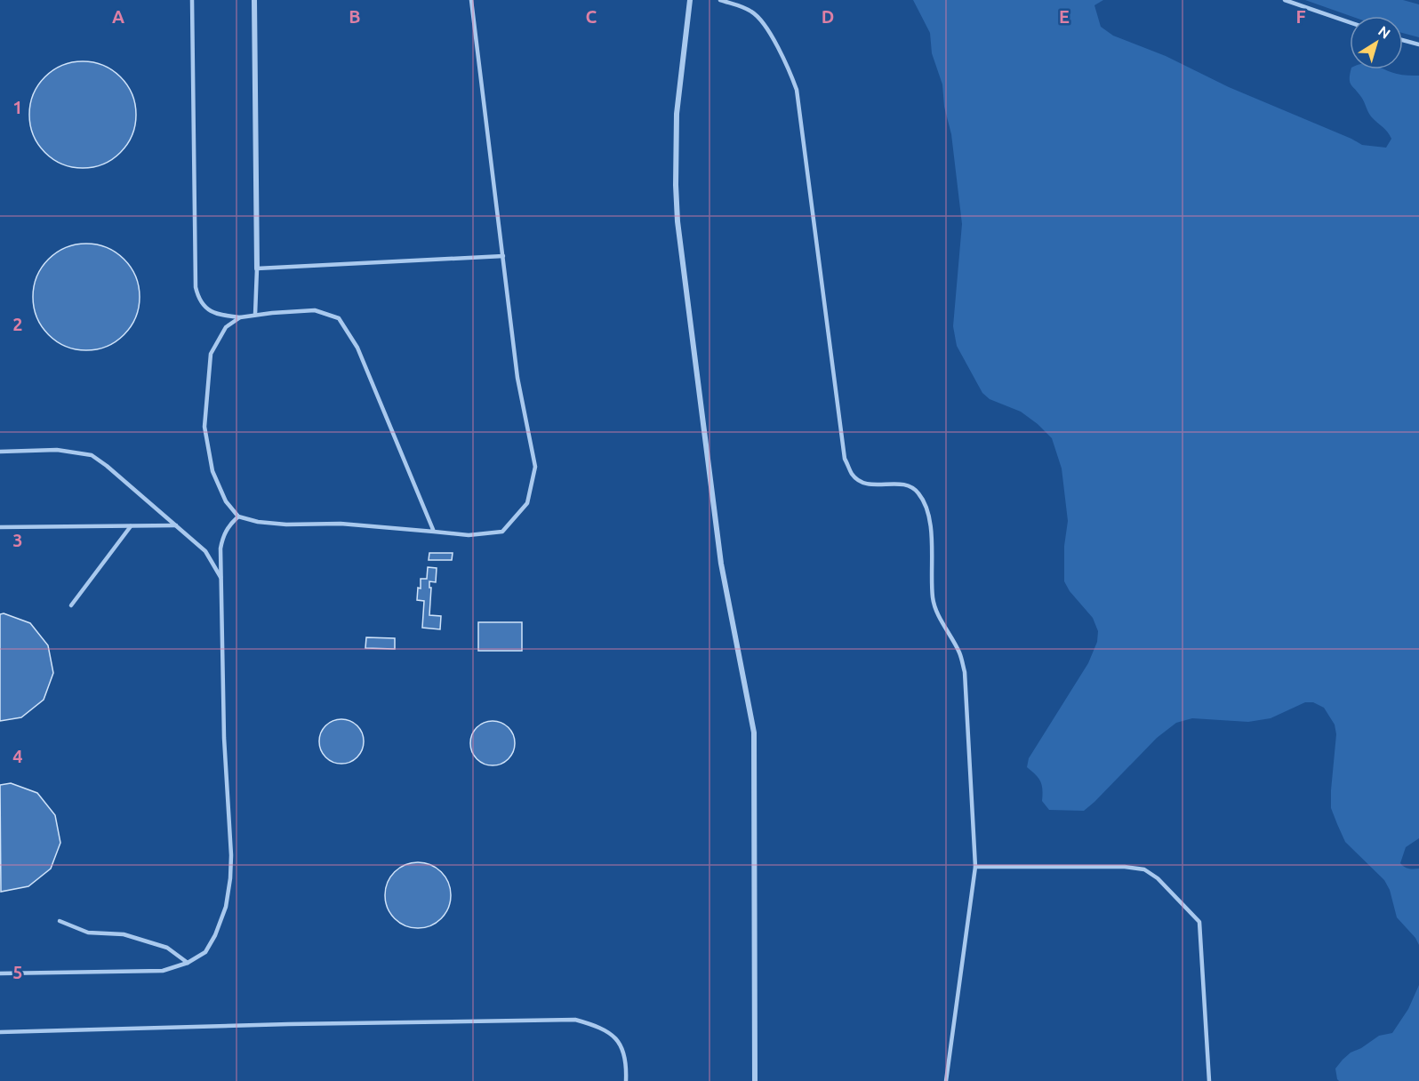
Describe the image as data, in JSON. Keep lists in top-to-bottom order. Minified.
{"north":"top right","grid":{"columns":["A","B","C","D","E","F"],"rows":["1","2","3","4","5"]}}
